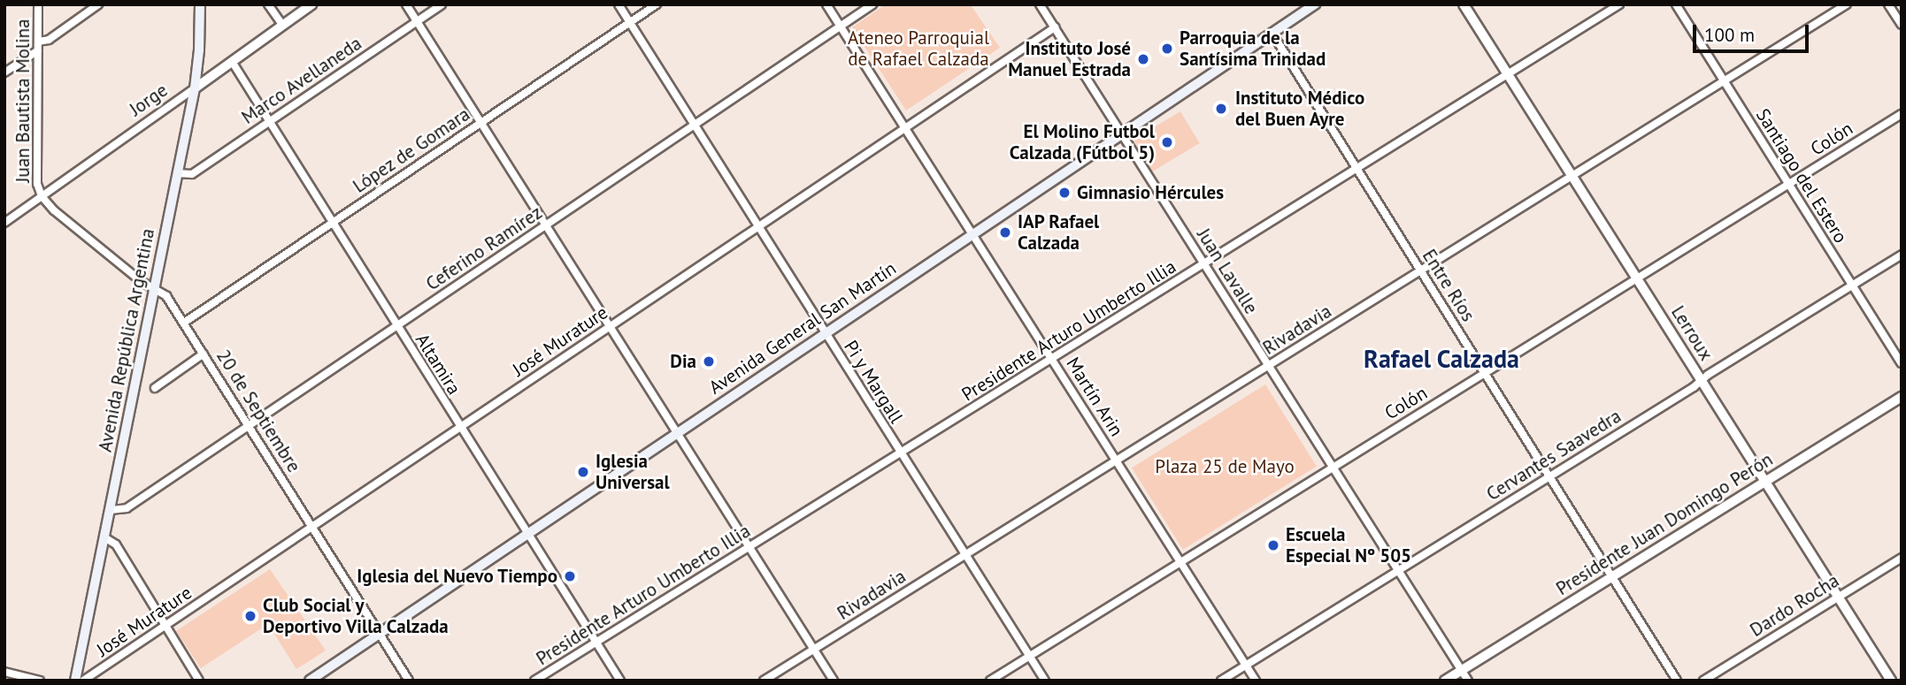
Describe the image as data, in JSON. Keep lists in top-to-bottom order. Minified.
{"streets":{"main road":["Avenida General San Martín","Avenida República Argentina"],"street":["Marco Avellaneda","Jorge","Juan Bautista Molina","Colón","López de Gomara","Santiago del Estero","Ceferino Ramírez","Juan Lavalle","Entre Ríos","Rivadavia","Presidente Arturo Umberto Illia","Lerroux","José Murature","Altamira","Pi y Margall","Martín Arin","20 de Septiembre","Cervantes Saavedra","Presidente Juan Domingo Perón","Dardo Rocha"]},"crossings":[["Marco Avellaneda","Avenida República Argentina"],["Marco Avellaneda","Altamira"],["Jorge","Juan Bautista Molina"],["Jorge","Avenida República Argentina"],["Jorge","Altamira"],["Jorge","20 de Septiembre"],["Juan Bautista Molina","20 de Septiembre"],["Colón","Santiago del Estero"],["Colón","Juan Lavalle"],["Colón","Entre Ríos"],["Colón","Lerroux"],["Colón","Pi y Margall"],["Colón","Martín Arin"],["López de Gomara","Altamira"],["López de Gomara","Pi y Margall"],["López de Gomara","20 de Septiembre"],["Santiago del Estero","Rivadavia"],["Santiago del Estero","Cervantes Saavedra"],["Ceferino Ramírez","Avenida República Argentina"],["Ceferino Ramírez","Altamira"],["Ceferino Ramírez","Pi y Margall"],["Ceferino Ramírez","Martín Arin"],["Ceferino Ramírez","20 de Septiembre"],["Juan Lavalle","Avenida General San Martín"],["Juan Lavalle","Rivadavia"],["Juan Lavalle","Presidente Arturo Umberto Illia"],["Juan Lavalle","José Murature"],["Juan Lavalle","Cervantes Saavedra"],["Juan Lavalle","Presidente Juan Domingo Perón"],["Entre Ríos","Avenida General San Martín"],["Entre Ríos","Rivadavia"],["Entre Ríos","Presidente Arturo Umberto Illia"],["Entre Ríos","Cervantes Saavedra"],["Entre Ríos","Presidente Juan Domingo Perón"],["Avenida General San Martín","Altamira"],["Avenida General San Martín","Pi y Margall"],["Avenida General San Martín","Martín Arin"],["Avenida General San Martín","20 de Septiembre"],["Rivadavia","Lerroux"],["Rivadavia","Pi y Margall"],["Rivadavia","Martín Arin"],["Presidente Arturo Umberto Illia","Lerroux"],["Presidente Arturo Umberto Illia","Altamira"],["Presidente Arturo Umberto Illia","Pi y Margall"],["Presidente Arturo Umberto Illia","Martín Arin"],["Lerroux","Cervantes Saavedra"],["Lerroux","Presidente Juan Domingo Perón"],["Lerroux","Dardo Rocha"],["Avenida República Argentina","20 de Septiembre"],["José Murature","Altamira"],["José Murature","Pi y Margall"],["José Murature","Martín Arin"],["José Murature","20 de Septiembre"],["Martín Arin","Cervantes Saavedra"]],"districts":["Rafael Calzada"],"parks":["Ateneo Parroquial de Rafael Calzada","Plaza 25 de Mayo"],"places":["Parroquia de la Santísima Trinidad","Instituto José Manuel Estrada","Instituto Médico del Buen Ayre","El Molino Futbol Calzada (Fútbol 5)","Gimnasio Hércules","IAP Rafael Calzada","Dia","Iglesia Universal","Escuela Especial Nº 505","Iglesia del Nuevo Tiempo","Club Social y Deportivo Villa Calzada"],"scale_bar":"100 m"}
